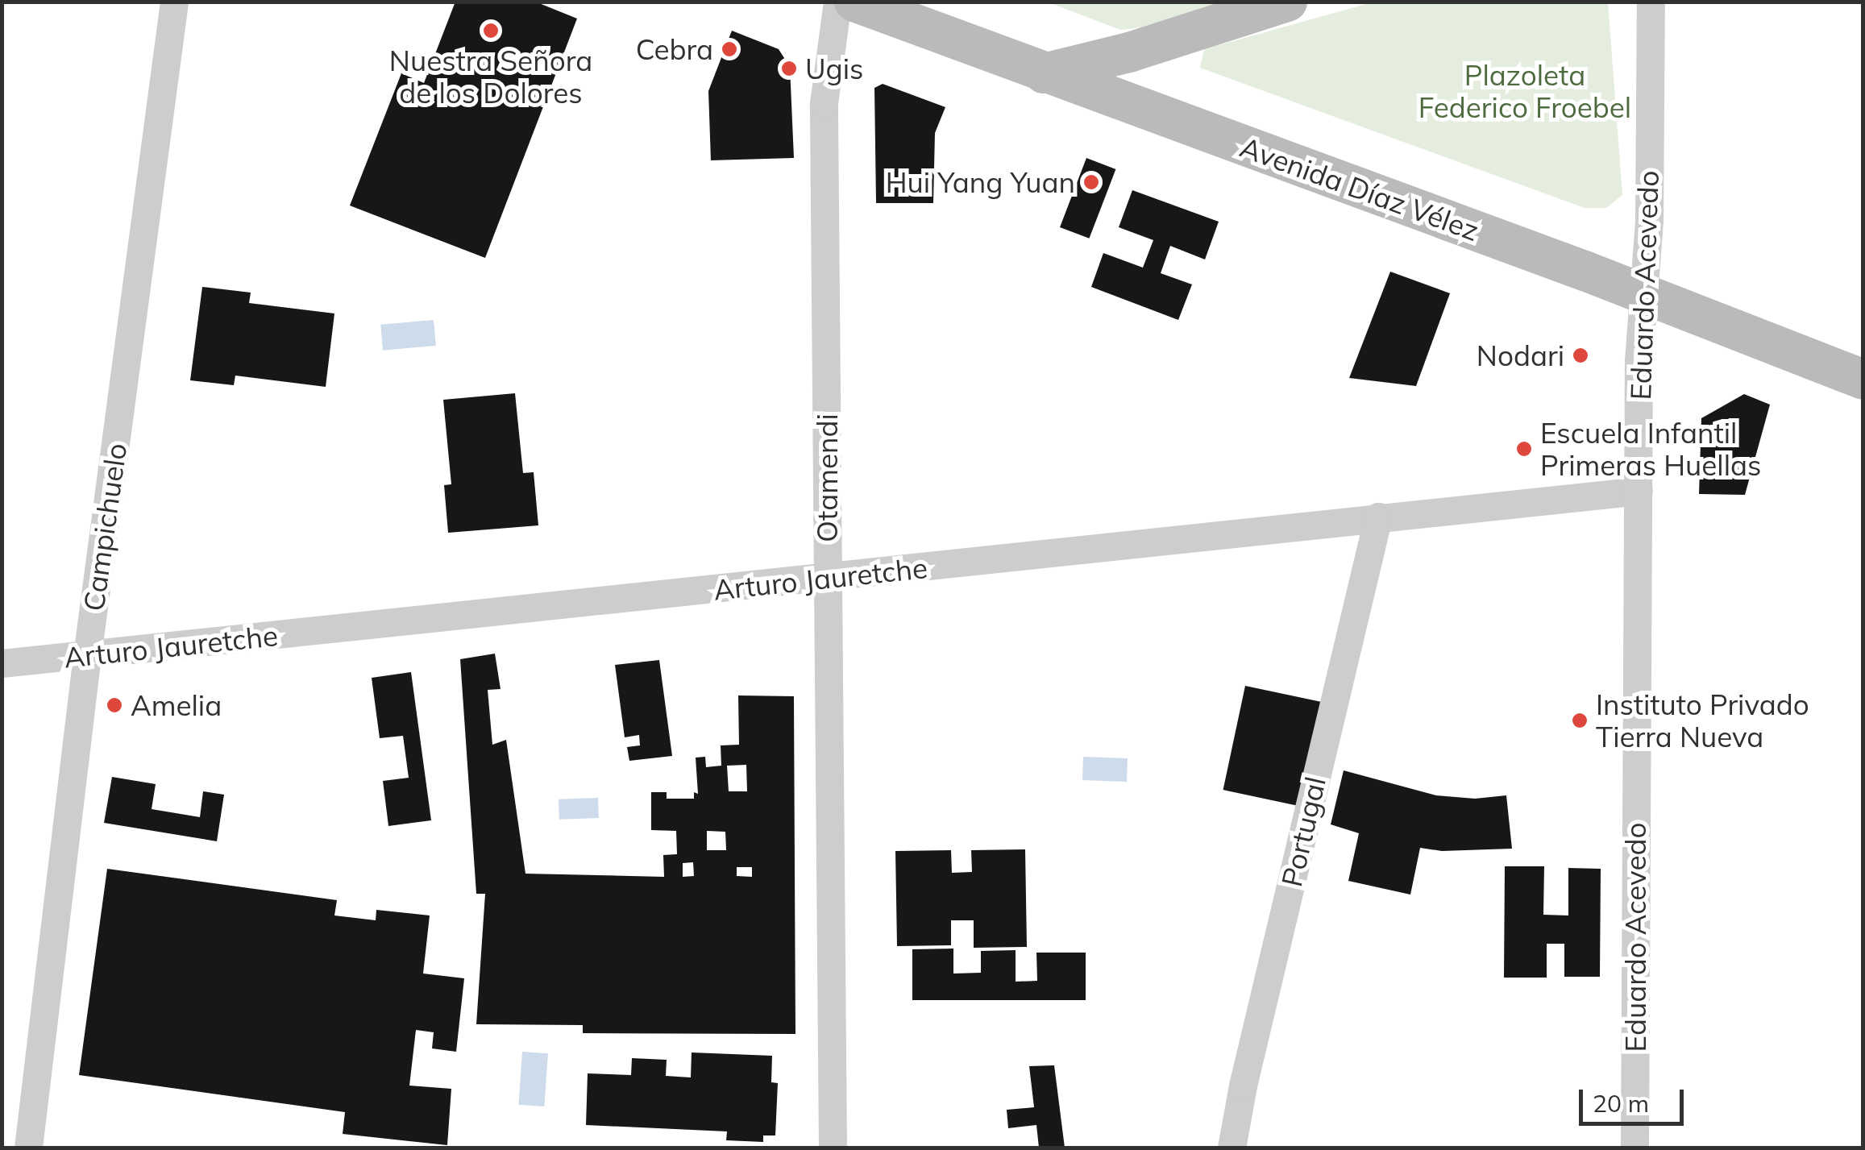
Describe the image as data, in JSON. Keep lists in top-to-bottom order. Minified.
{"streets":{"main road":["Avenida Díaz Vélez"],"street":["Eduardo Acevedo","Otamendi","Campichuelo","Arturo Jauretche","Portugal"]},"crossings":[["Avenida Díaz Vélez","Eduardo Acevedo"],["Eduardo Acevedo","Arturo Jauretche"],["Otamendi","Arturo Jauretche"],["Campichuelo","Arturo Jauretche"],["Arturo Jauretche","Portugal"]],"parks":["Plazoleta Federico Froebel"],"places":["Nuestra Señora de los Dolores","Cebra","Ugis","Hui Yang Yuan","Nodari","Escuela Infantil Primeras Huellas","Amelia","Instituto Privado Tierra Nueva"],"scale_bar":"20 m"}
